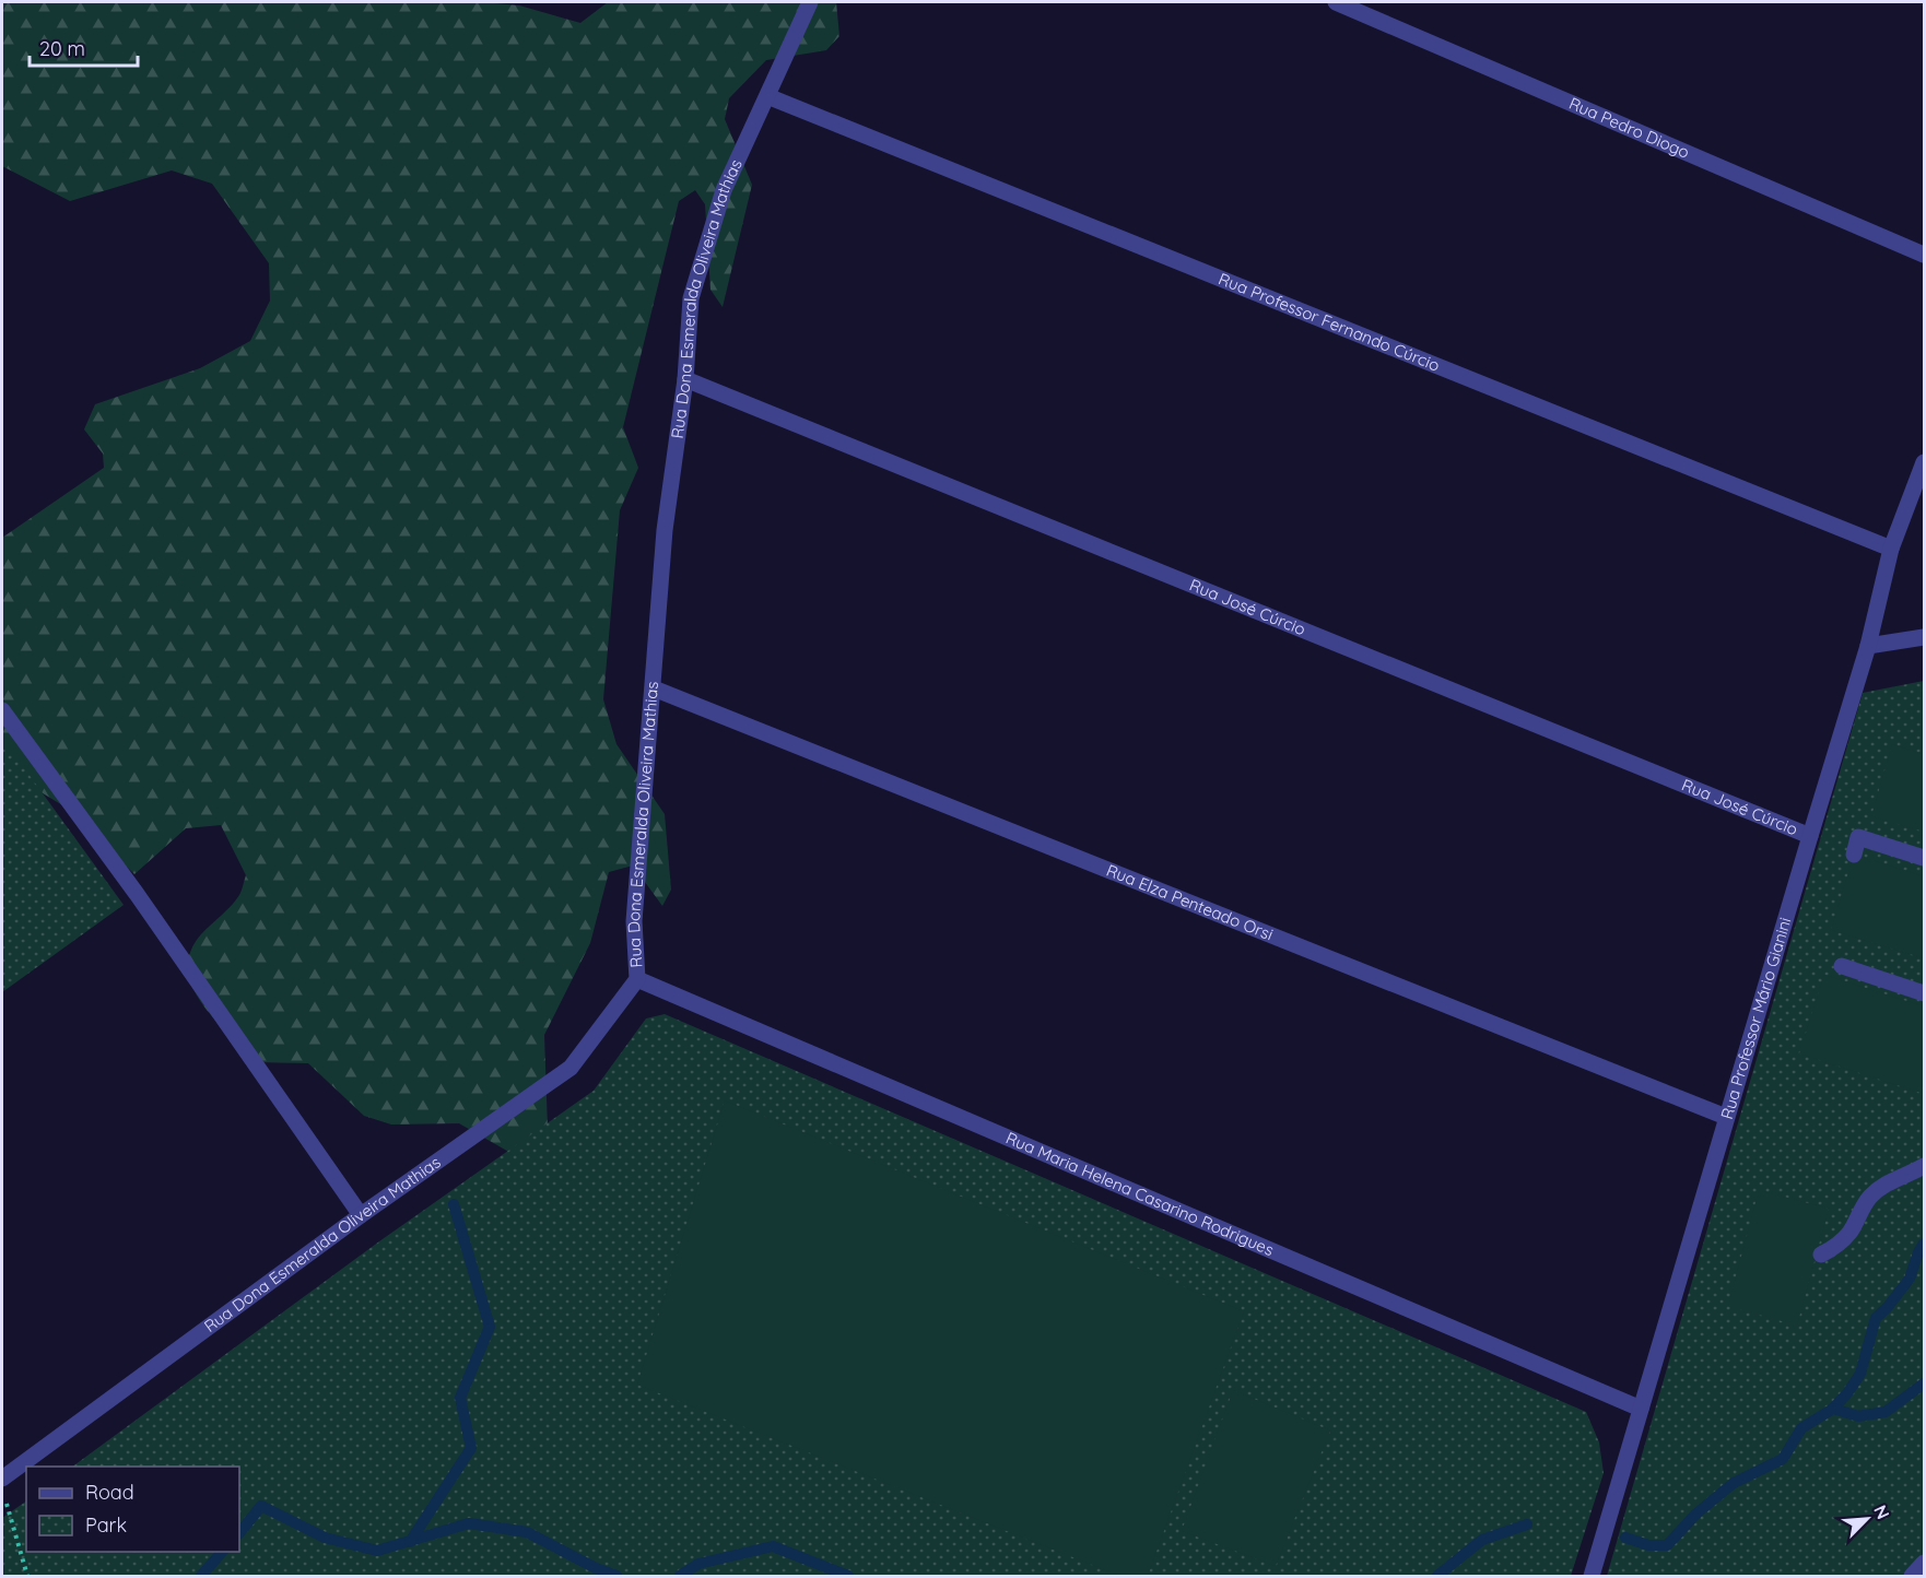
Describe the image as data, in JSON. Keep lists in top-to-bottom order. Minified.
{"streets":{"street":["Rua Pedro Diogo","Rua Dona Esmeralda Oliveira Mathias","Rua Professor Fernando Cúrcio","Rua José Cúrcio","Rua Elza Penteado Orsi","Rua Professor Mário Gianini","Rua Maria Helena Casarino Rodrigues"]},"crossings":[["Rua Dona Esmeralda Oliveira Mathias","Rua Professor Fernando Cúrcio"],["Rua Dona Esmeralda Oliveira Mathias","Rua José Cúrcio"],["Rua Dona Esmeralda Oliveira Mathias","Rua Elza Penteado Orsi"],["Rua Dona Esmeralda Oliveira Mathias","Rua Maria Helena Casarino Rodrigues"],["Rua Professor Fernando Cúrcio","Rua Professor Mário Gianini"],["Rua José Cúrcio","Rua Professor Mário Gianini"],["Rua Elza Penteado Orsi","Rua Professor Mário Gianini"],["Rua Professor Mário Gianini","Rua Maria Helena Casarino Rodrigues"]],"legend":["Road","Park"],"scale_bar":"20 m","north":"top right"}
